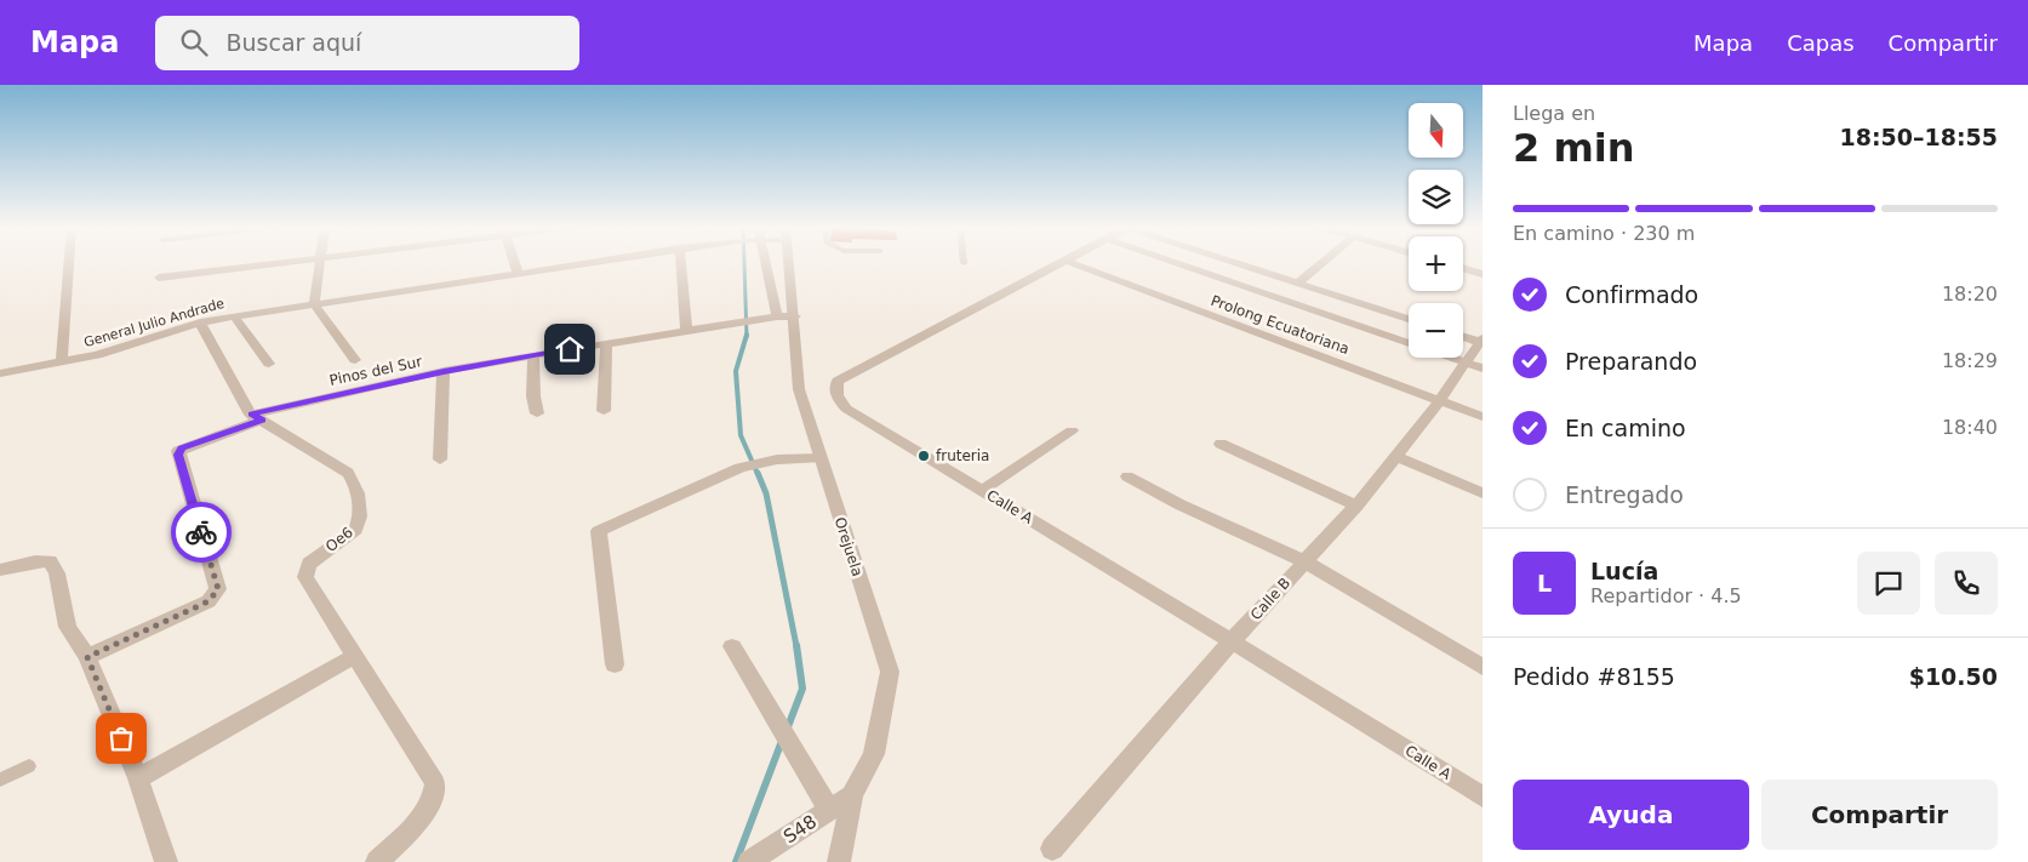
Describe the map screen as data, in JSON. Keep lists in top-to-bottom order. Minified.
{"streets":{"street":["General Julio Andrade","Prolong Ecuatoriana","Pinos del Sur","Calle A","Oe6","Orejuela","Calle B","S48"]},"crossings":[["General Julio Andrade","Oe6"],["Prolong Ecuatoriana","Calle B"],["Pinos del Sur","Oe6"],["Pinos del Sur","Orejuela"],["Calle A","Calle B"],["Orejuela","S48"]],"places":["fruteria"],"north":"bottom","page":{"header":"Mapa","search":"Buscar aquí","nav":["Mapa","Capas","Compartir"],"heading":["2 min","Llega en","18:50–18:55"],"panel":["Lucía","Repartidor · 4.5","Pedido #8155","$10.50"],"map_buttons":["+","−"],"bar":"En camino · 230 m","list":[["Confirmado","18:20"],["Preparando","18:29"],["En camino","18:40"],"Entregado"],"round":"L","buttons":["Ayuda","Compartir"]}}
